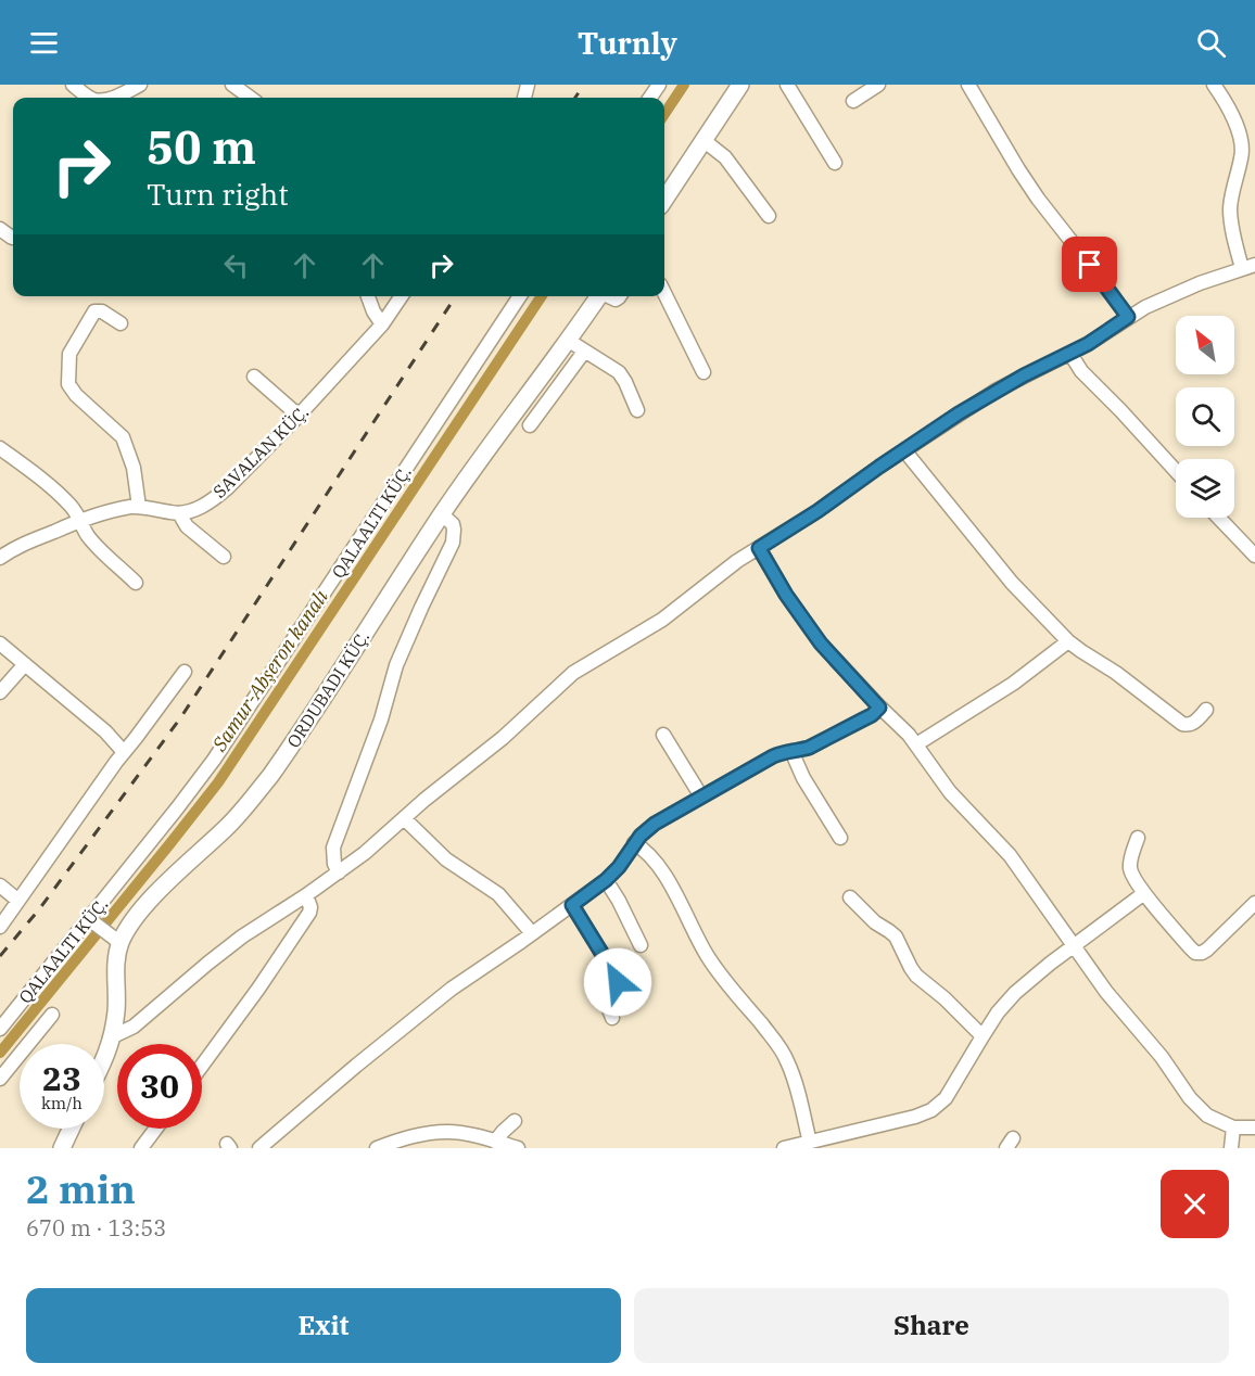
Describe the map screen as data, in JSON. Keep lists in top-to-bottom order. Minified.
{"streets":{"street":["SAVALAN KÜÇ.","ORDUBADI KÜÇ."]},"water":["Samur-Abşeron kanalı"],"north":"top left","page":{"header":"Turnly","turn":["50 m","Turn right"],"speed":"23 km/h","limit":"30","heading":["2 min","670 m · 13:53"],"buttons":["Exit","Share"]}}
